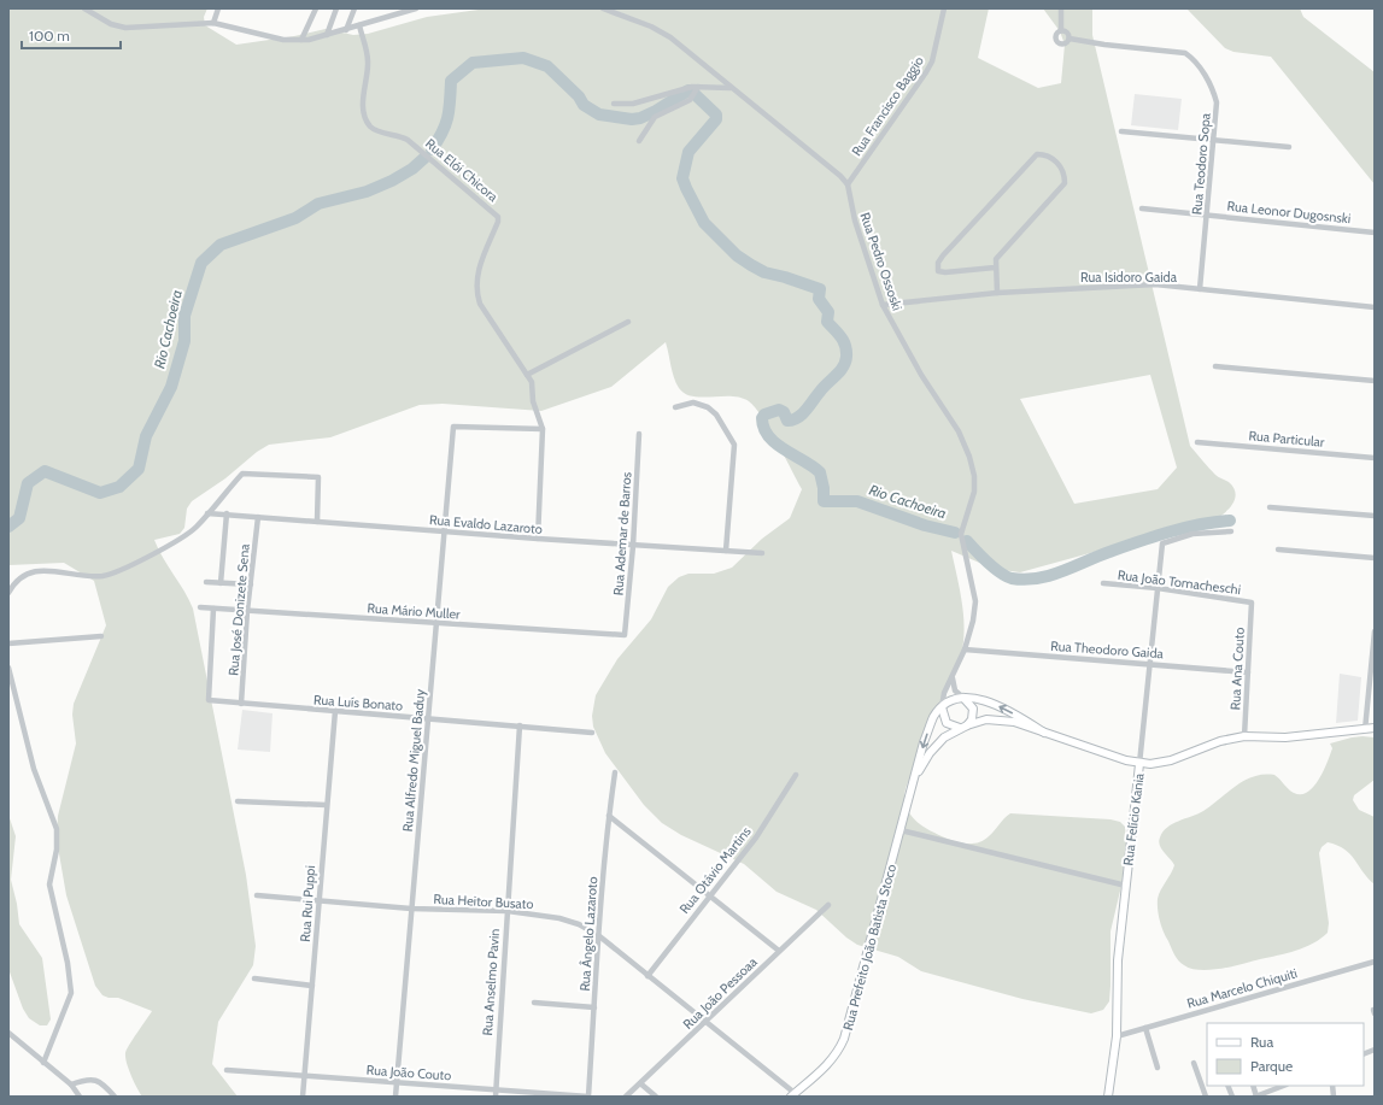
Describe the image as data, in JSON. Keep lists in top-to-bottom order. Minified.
{"streets":{"main road":["Rua Felício Kania","Rua Prefeito João Batista Stoco"],"street":["Rua Francisco Baggio","Rua Teodoro Sopa","Rua Elói Chicora","Rua Leonor Dugosnski","Rua Pedro Ossoski","Rua Isidoro Gaida","Rua Particular","Rua Evaldo Lazaroto","Rua Ademar de Barros","Rua João Tomacheschi","Rua José Donizete Sena","Rua Mário Muller","Rua Theodoro Gaida","Rua Ana Couto","Rua Luís Bonato","Rua Alfredo Miguel Baduy","Rua Otávio Martins","Rua Heitor Busato","Rua Rui Puppi","Rua Ângelo Lazaroto","Rua Anselmo Pavin","Rua Marcelo Chiquiti","Rua João Pessoaa","Rua João Couto"]},"crossings":[["Rua Francisco Baggio","Rua Pedro Ossoski"],["Rua Teodoro Sopa","Rua Leonor Dugosnski"],["Rua Teodoro Sopa","Rua Isidoro Gaida"],["Rua Elói Chicora","Rua Alfredo Miguel Baduy"],["Rua Pedro Ossoski","Rua Isidoro Gaida"],["Rua Pedro Ossoski","Rua Theodoro Gaida"],["Rua Pedro Ossoski","Rua Prefeito João Batista Stoco"],["Rua Evaldo Lazaroto","Rua Ademar de Barros"],["Rua Evaldo Lazaroto","Rua José Donizete Sena"],["Rua Evaldo Lazaroto","Rua Alfredo Miguel Baduy"],["Rua Ademar de Barros","Rua Mário Muller"],["Rua João Tomacheschi","Rua Ana Couto"],["Rua João Tomacheschi","Rua Felício Kania"],["Rua José Donizete Sena","Rua Mário Muller"],["Rua José Donizete Sena","Rua Luís Bonato"],["Rua Mário Muller","Rua Luís Bonato"],["Rua Mário Muller","Rua Alfredo Miguel Baduy"],["Rua Theodoro Gaida","Rua Ana Couto"],["Rua Theodoro Gaida","Rua Felício Kania"],["Rua Ana Couto","Rua Prefeito João Batista Stoco"],["Rua Luís Bonato","Rua Alfredo Miguel Baduy"],["Rua Luís Bonato","Rua Rui Puppi"],["Rua Luís Bonato","Rua Anselmo Pavin"],["Rua Alfredo Miguel Baduy","Rua Heitor Busato"],["Rua Alfredo Miguel Baduy","Rua João Couto"],["Rua Felício Kania","Rua Prefeito João Batista Stoco"],["Rua Felício Kania","Rua Marcelo Chiquiti"],["Rua Otávio Martins","Rua Heitor Busato"],["Rua Heitor Busato","Rua Rui Puppi"],["Rua Heitor Busato","Rua Ângelo Lazaroto"],["Rua Heitor Busato","Rua Prefeito João Batista Stoco"],["Rua Heitor Busato","Rua Anselmo Pavin"],["Rua Heitor Busato","Rua João Pessoaa"],["Rua Rui Puppi","Rua João Couto"],["Rua Ângelo Lazaroto","Rua João Couto"],["Rua Anselmo Pavin","Rua João Couto"]],"water":["Rio Cachoeira"],"legend":["Rua","Parque"],"scale_bar":"100 m"}
